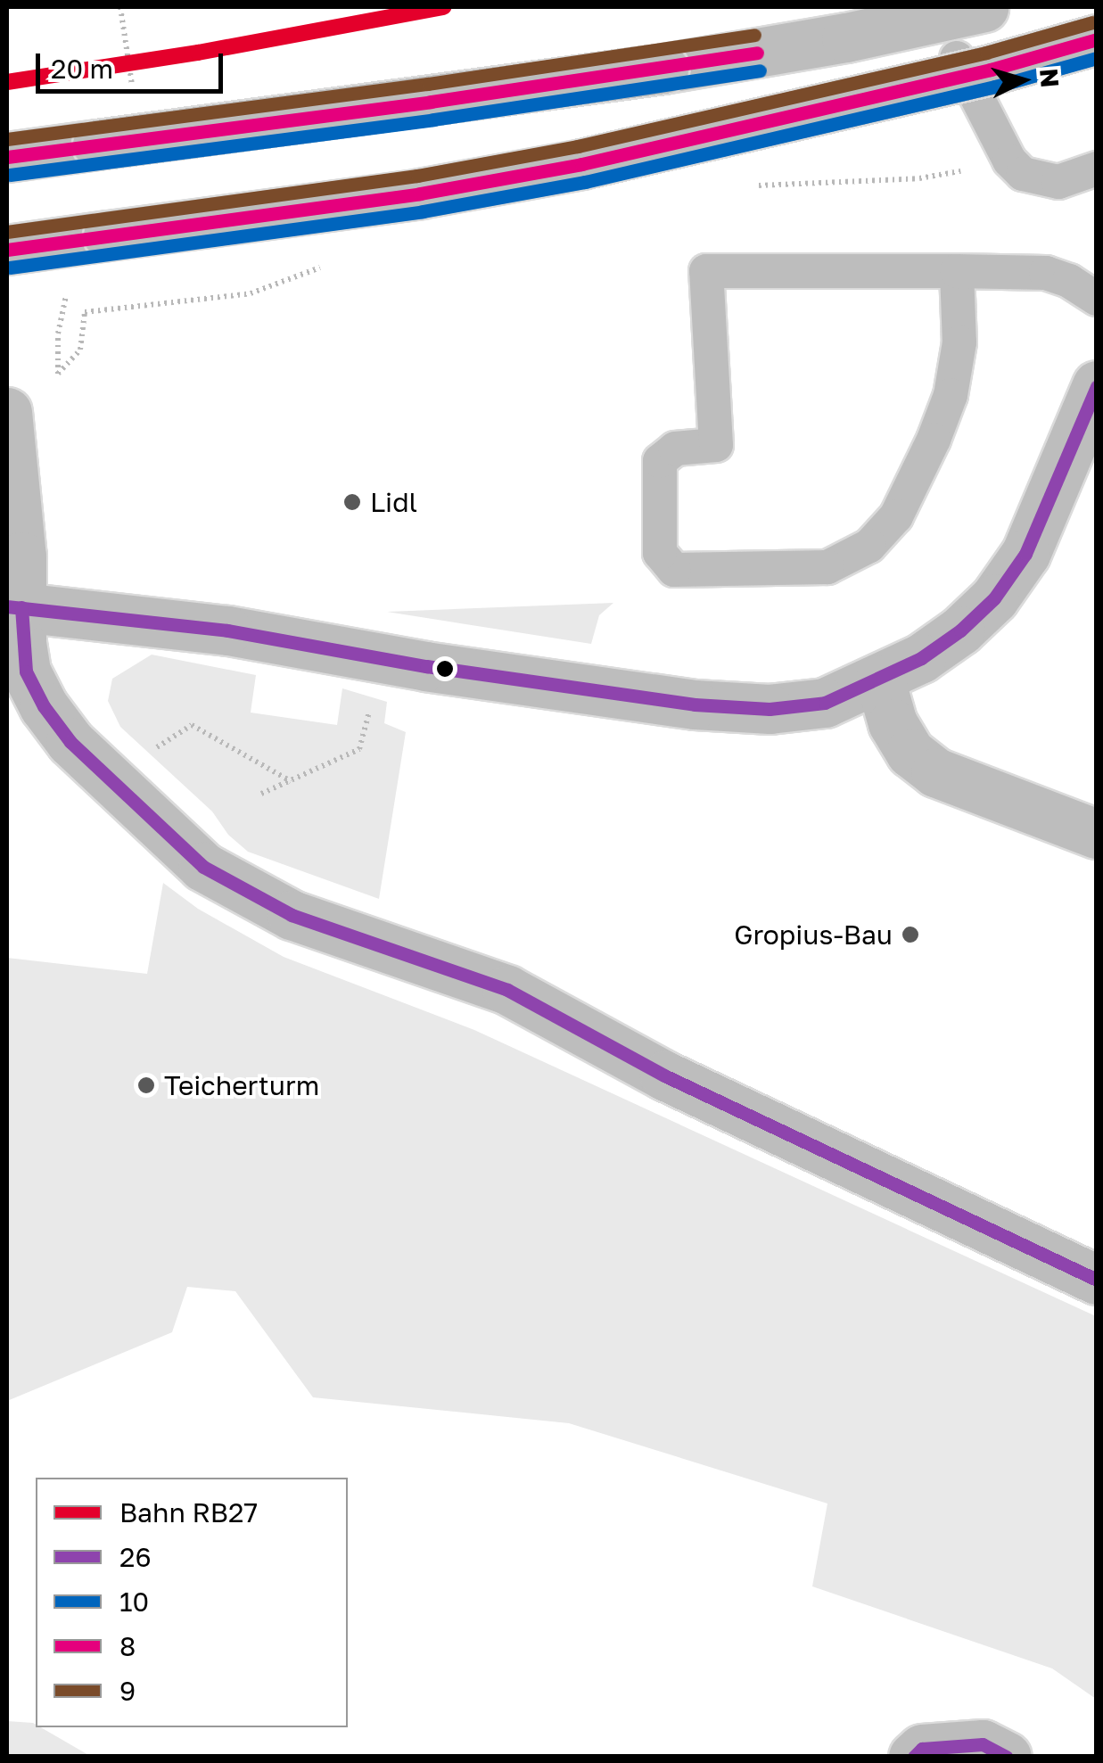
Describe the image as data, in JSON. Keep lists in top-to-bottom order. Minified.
{"places":["Lidl","Gropius-Bau","Teicherturm"],"lines":["rail line RB27","transit line 9","transit line 8","transit line 10","transit line 26"],"legend":["Bahn RB27","26","10","8","9"],"scale_bar":"20 m","north":"right"}
